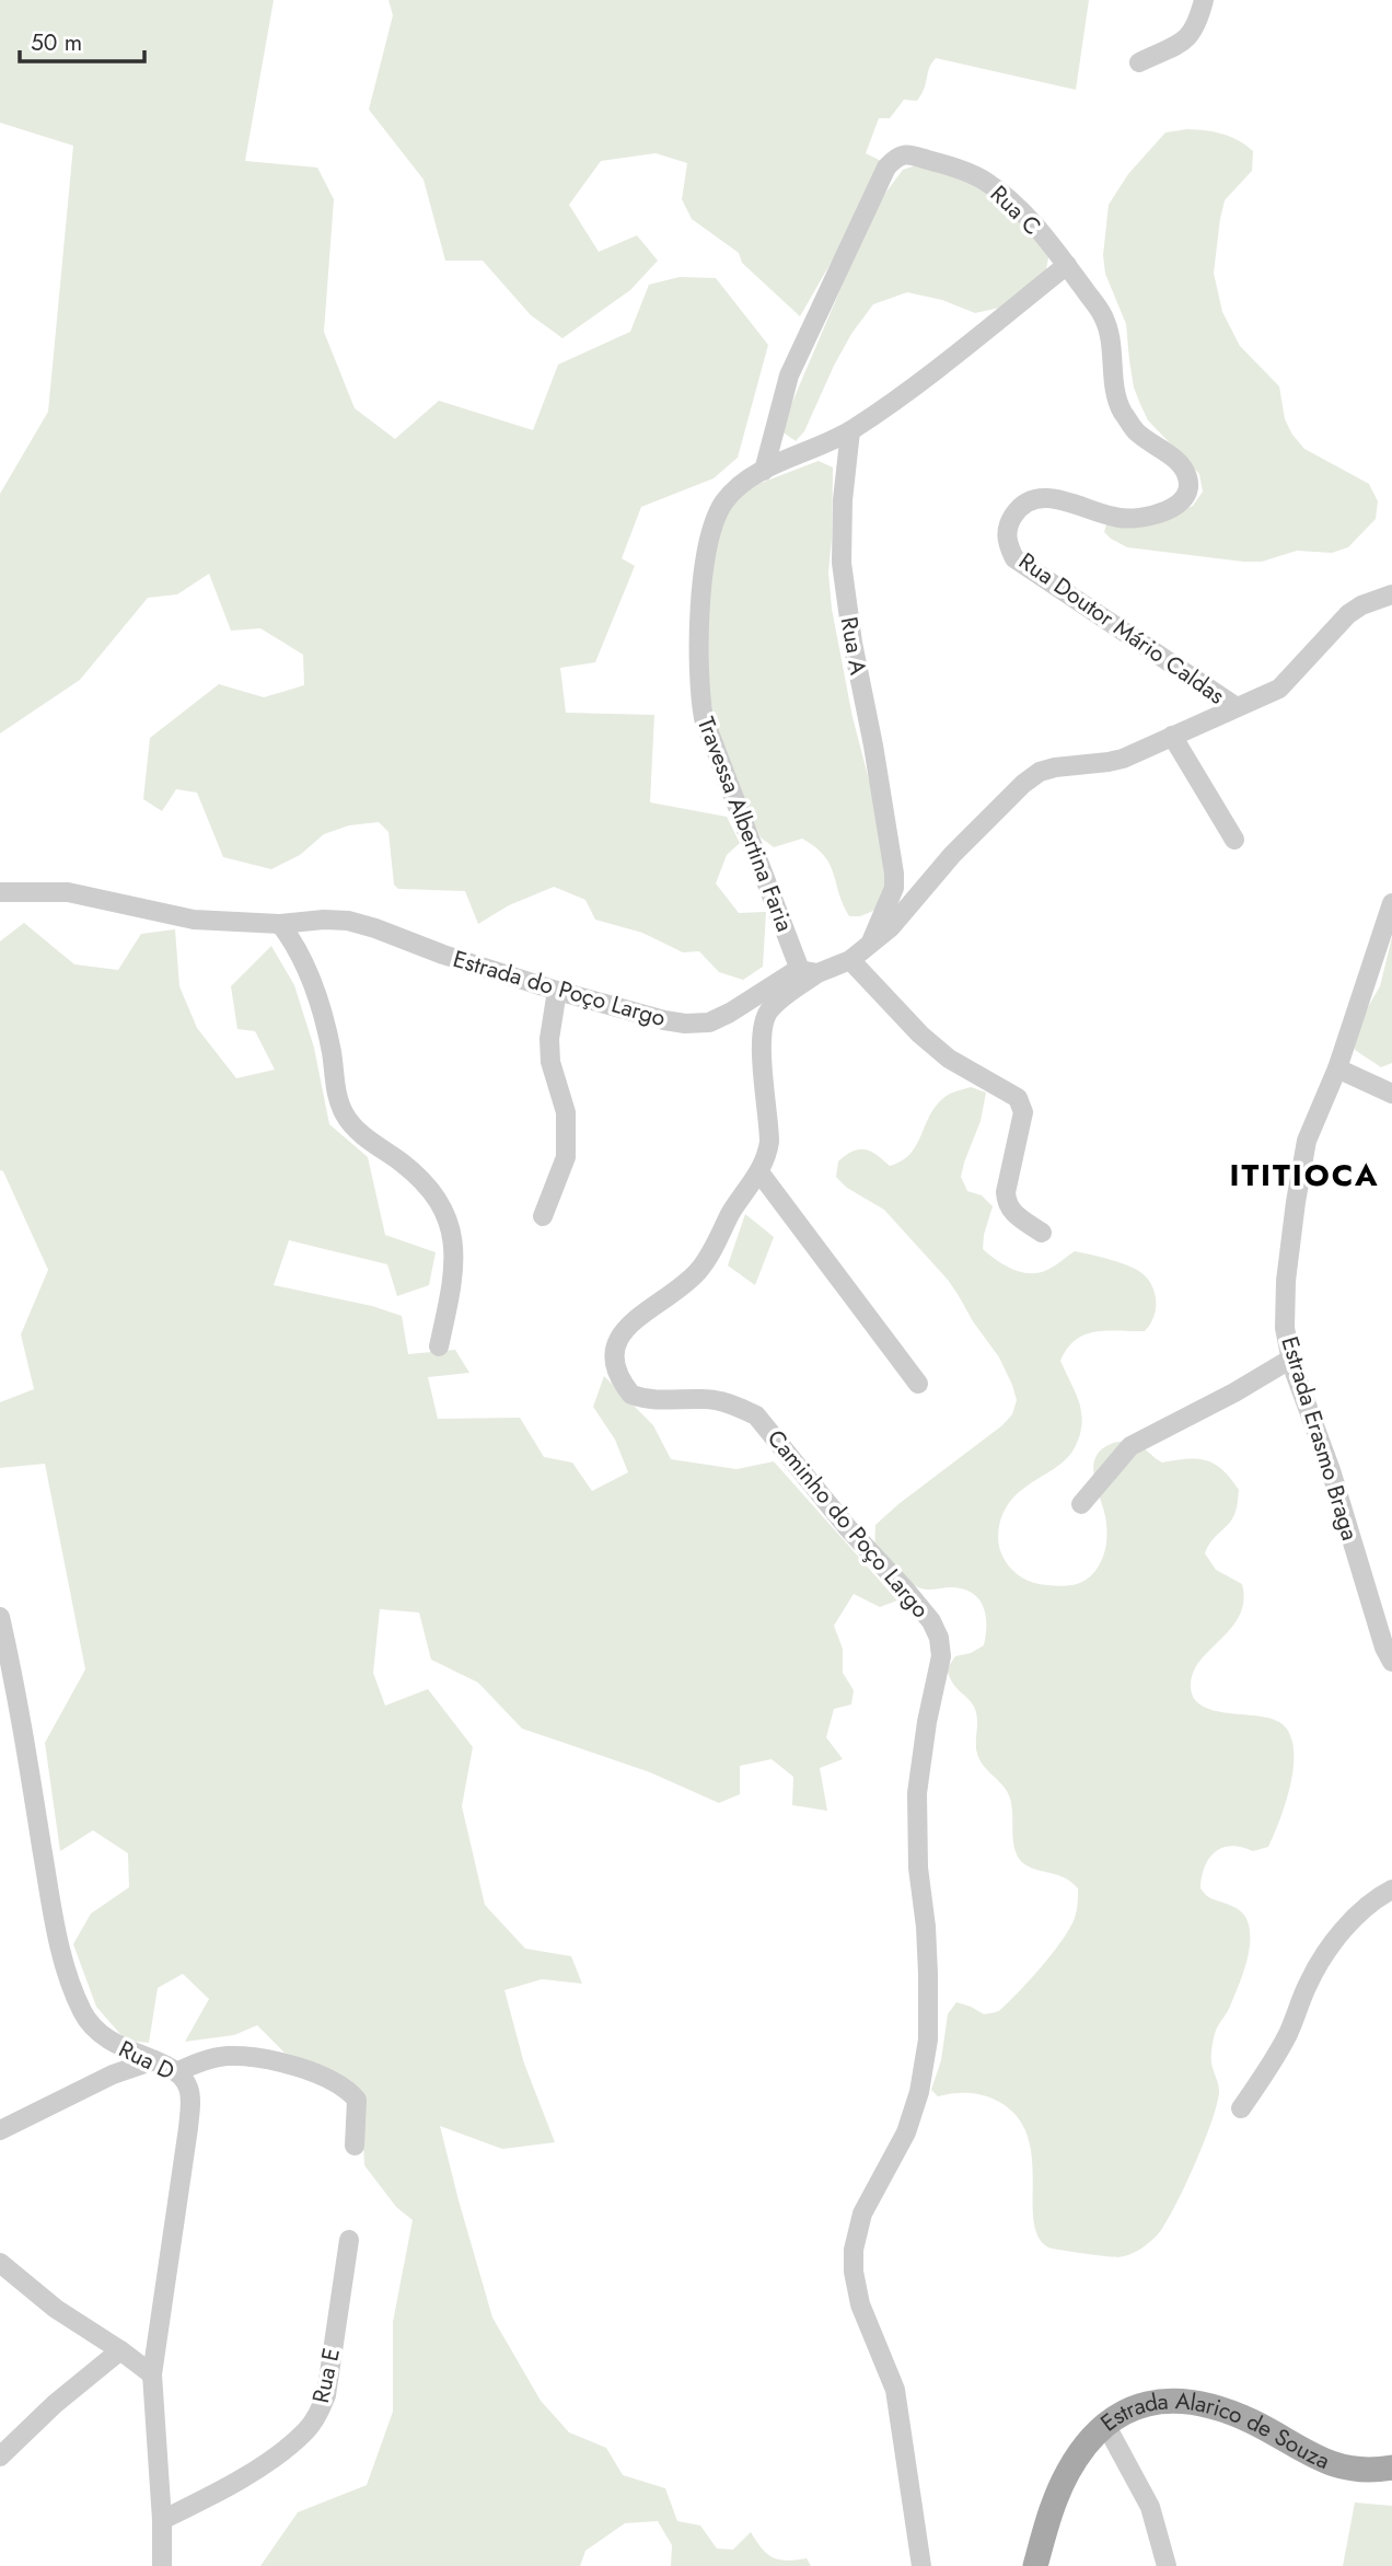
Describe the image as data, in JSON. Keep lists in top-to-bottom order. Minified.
{"streets":{"main road":["Estrada Alarico de Souza"],"street":["Rua C","Rua Doutor Mário Caldas","Rua A","Travessa Albertina Faria","Estrada do Poço Largo","Estrada Erasmo Braga","Caminho do Poço Largo","Rua D","Rua E"]},"crossings":[["Rua C","Rua Doutor Mário Caldas"],["Rua C","Travessa Albertina Faria"],["Rua Doutor Mário Caldas","Estrada do Poço Largo"],["Rua A","Travessa Albertina Faria"],["Rua A","Estrada do Poço Largo"],["Travessa Albertina Faria","Estrada do Poço Largo"],["Travessa Albertina Faria","Caminho do Poço Largo"],["Estrada do Poço Largo","Caminho do Poço Largo"],["Rua D","Rua E"]],"districts":["ITITIOCA"],"scale_bar":"50 m"}
